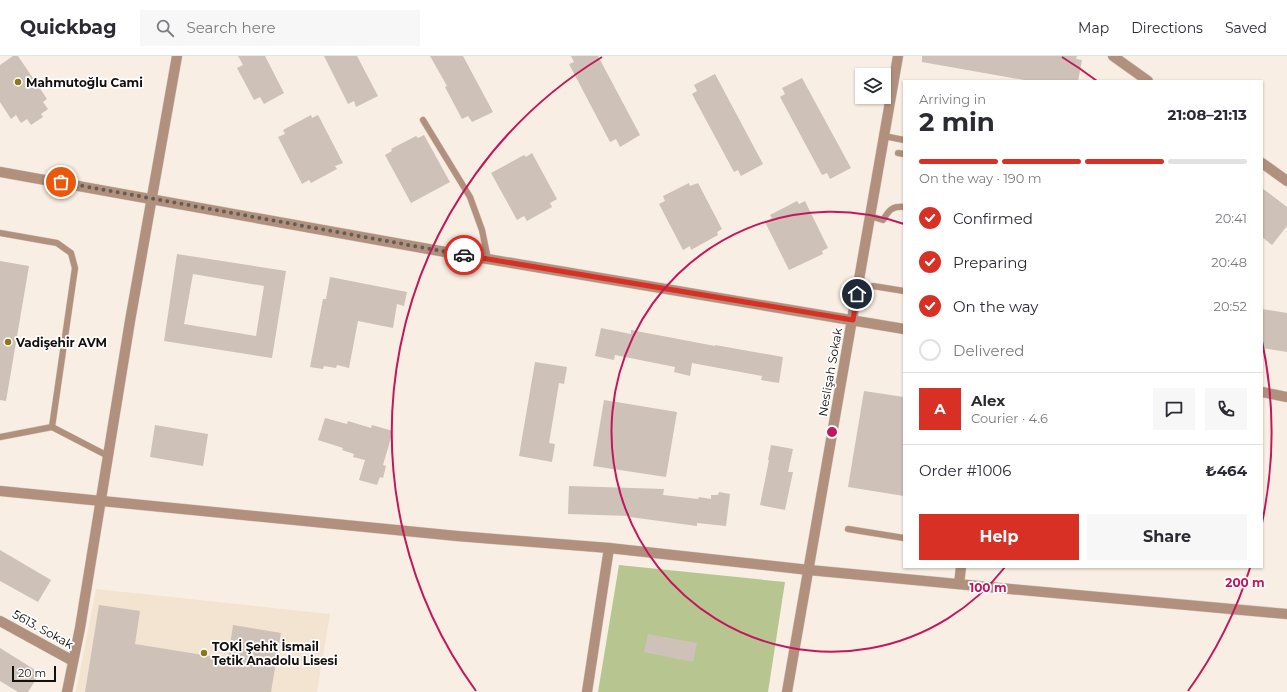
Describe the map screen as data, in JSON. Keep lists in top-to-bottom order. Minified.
{"streets":{"street":["Neslişah Sokak","5613. Sokak"]},"places":["Mahmutoğlu Cami","Vadişehir AVM","TOKİ Şehit İsmail Tetik Anadolu Lisesi"],"scale_bar":"20 m","page":{"header":"Quickbag","search":"Search here","nav":["Map","Directions","Saved"],"heading":["2 min","Arriving in","21:08–21:13"],"panel":["Alex","Courier · 4.6","Order #1006","₺464"],"bar":"On the way · 190 m","list":[["Confirmed","20:41"],["Preparing","20:48"],["On the way","20:52"],"Delivered"],"round":"A","buttons":["Help","Share"],"scale":"20 m"},"rings":["200 m","100 m"]}
